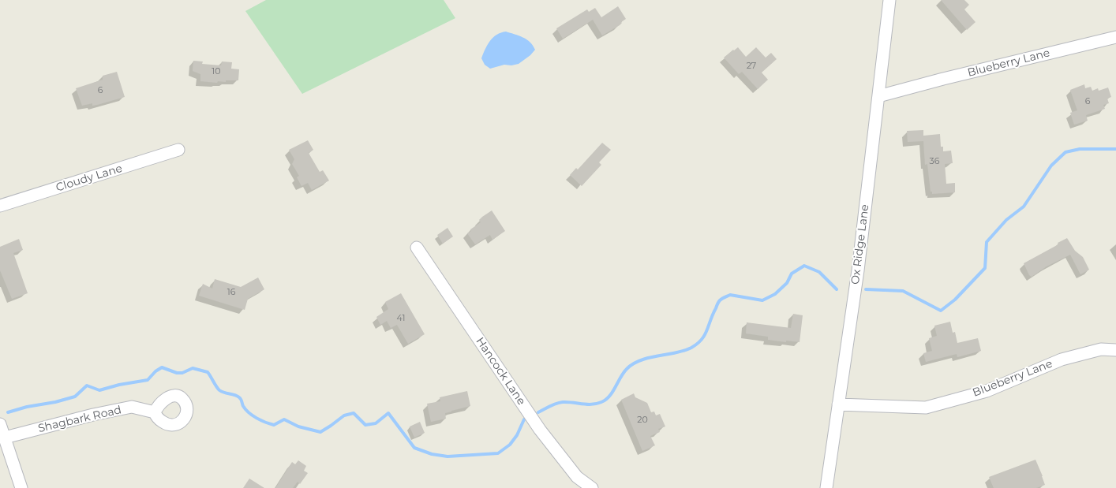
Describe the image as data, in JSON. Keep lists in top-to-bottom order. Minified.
{"streets":{"street":["Blueberry Lane","Cloudy Lane","Ox Ridge Lane","Hancock Lane","Shagbark Road"]},"crossings":[["Blueberry Lane","Ox Ridge Lane"]],"house_numbers":["27","10","6","6","36","16","41","20"]}
